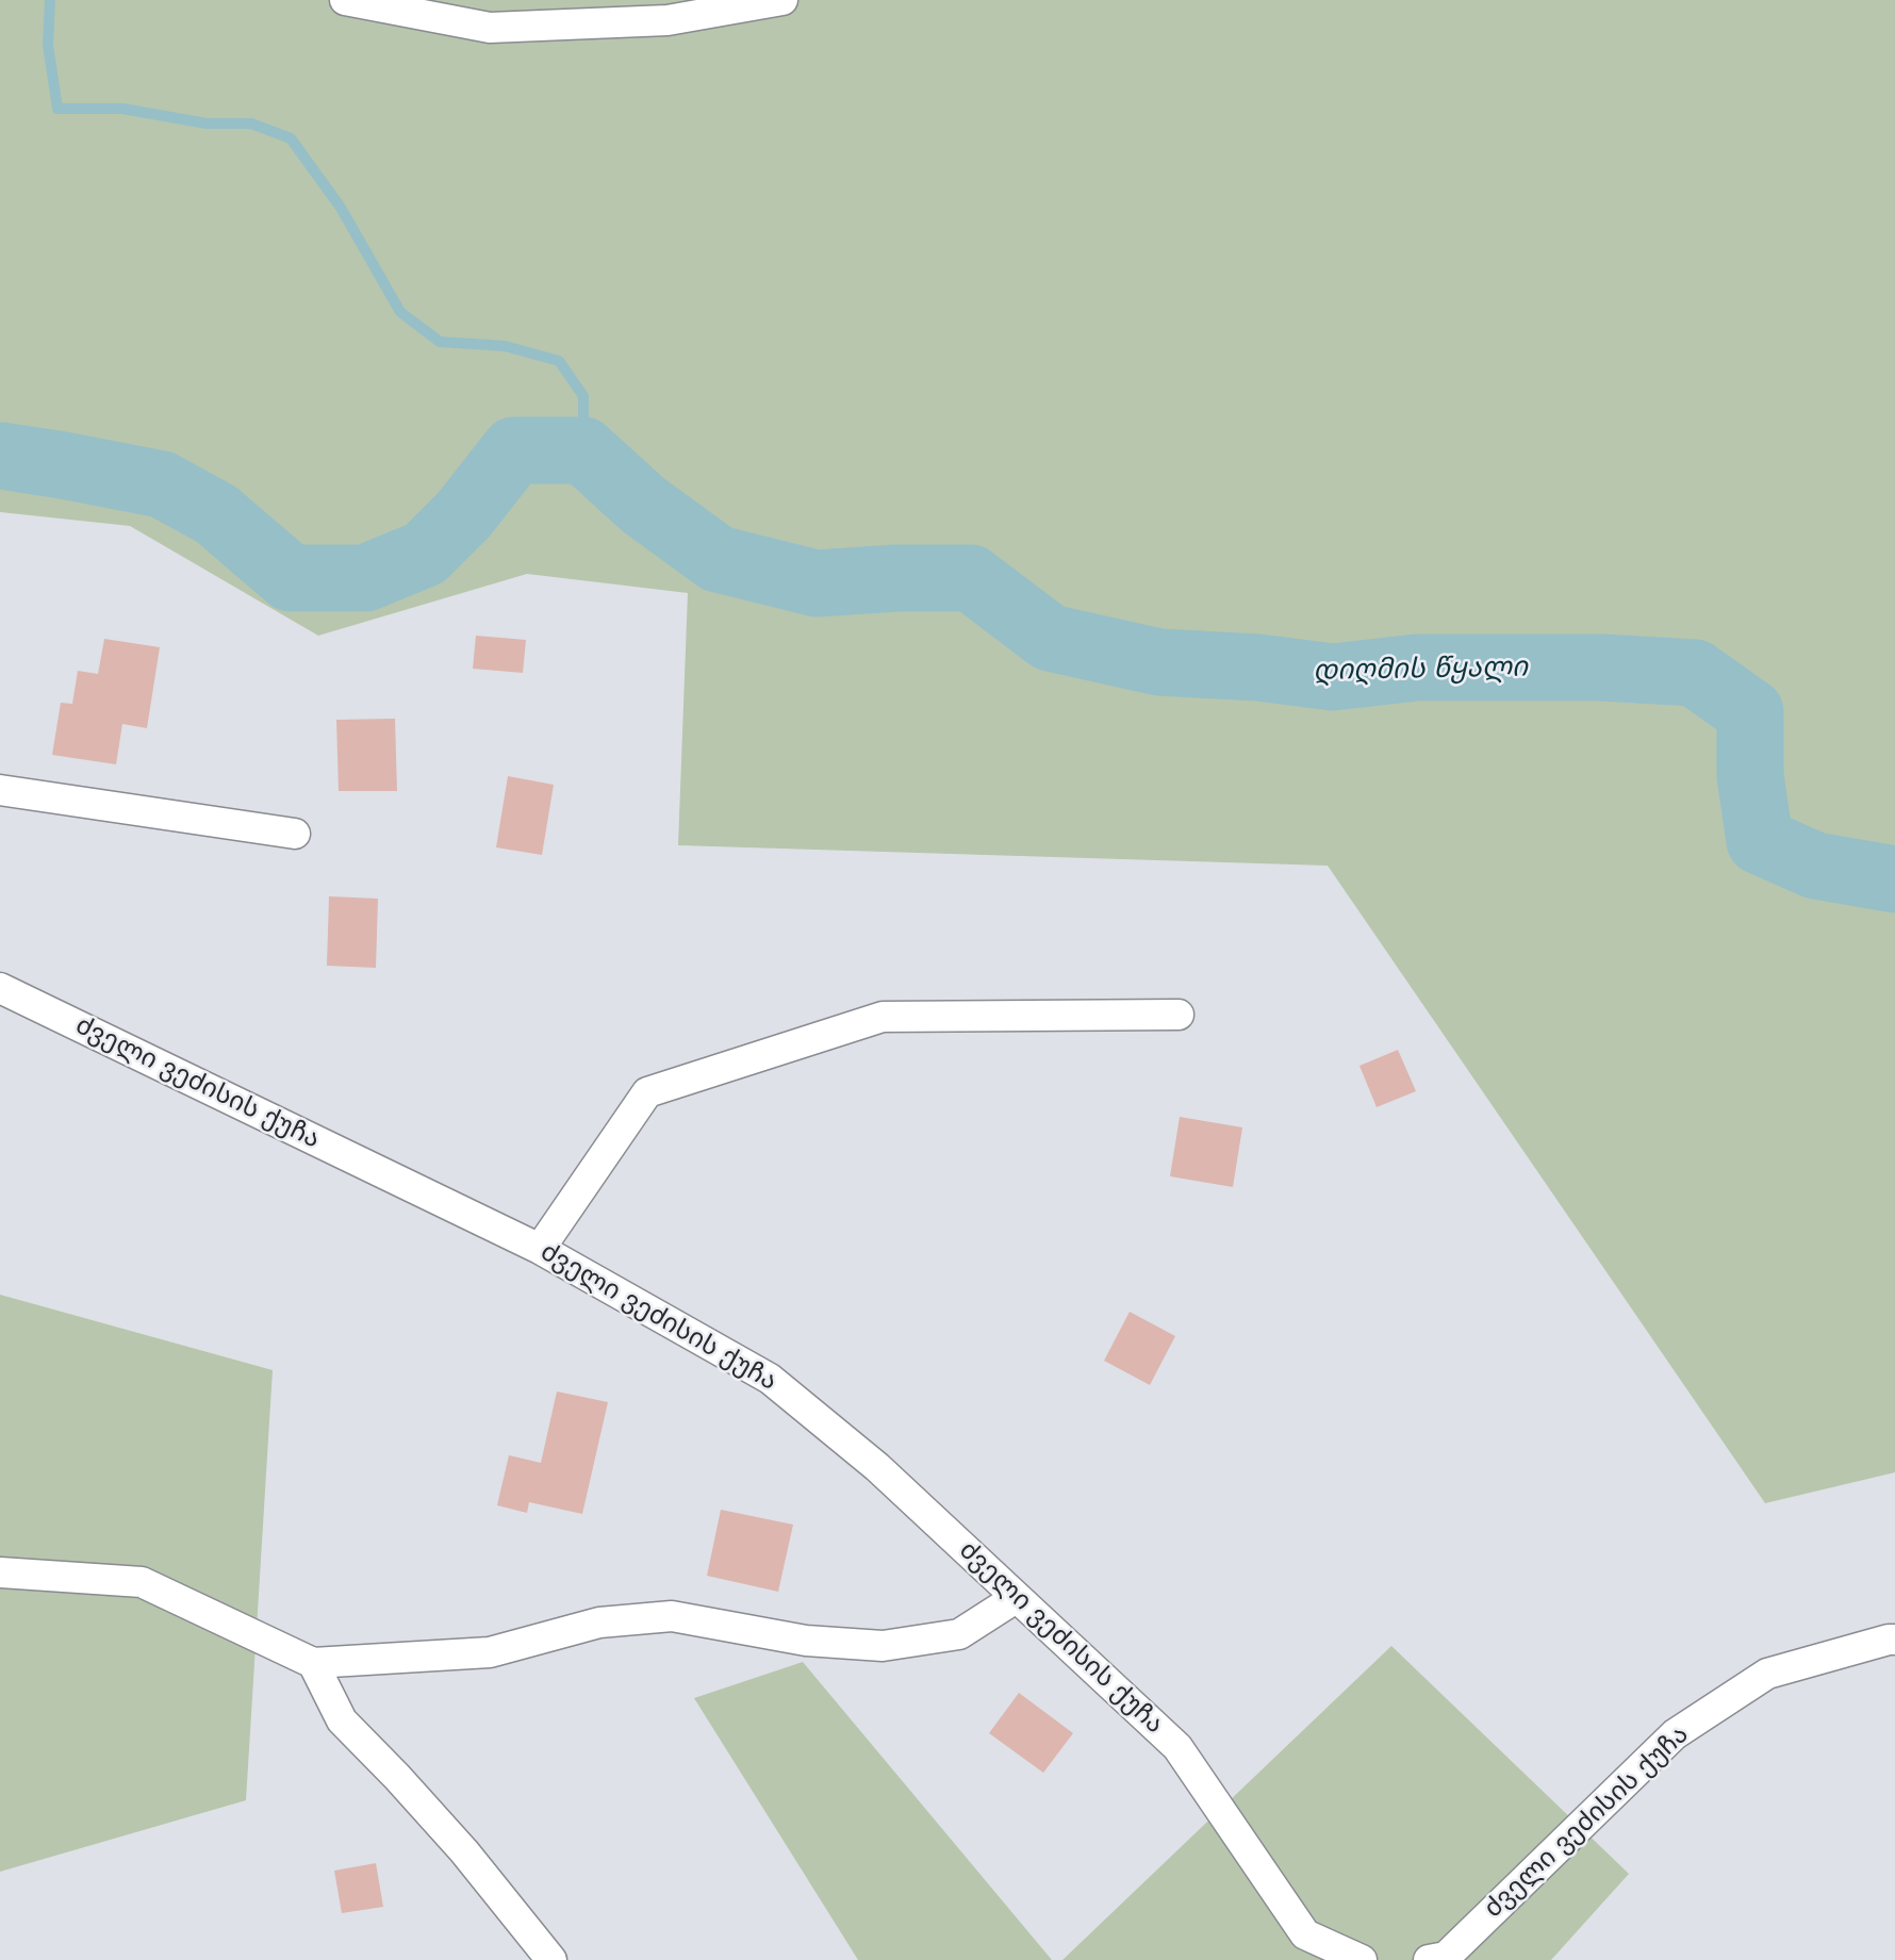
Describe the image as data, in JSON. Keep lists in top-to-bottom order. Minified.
{"streets":{"street":["ძველი ვეძისის ქუჩა"]},"water":["დიღმის წყალი"]}
